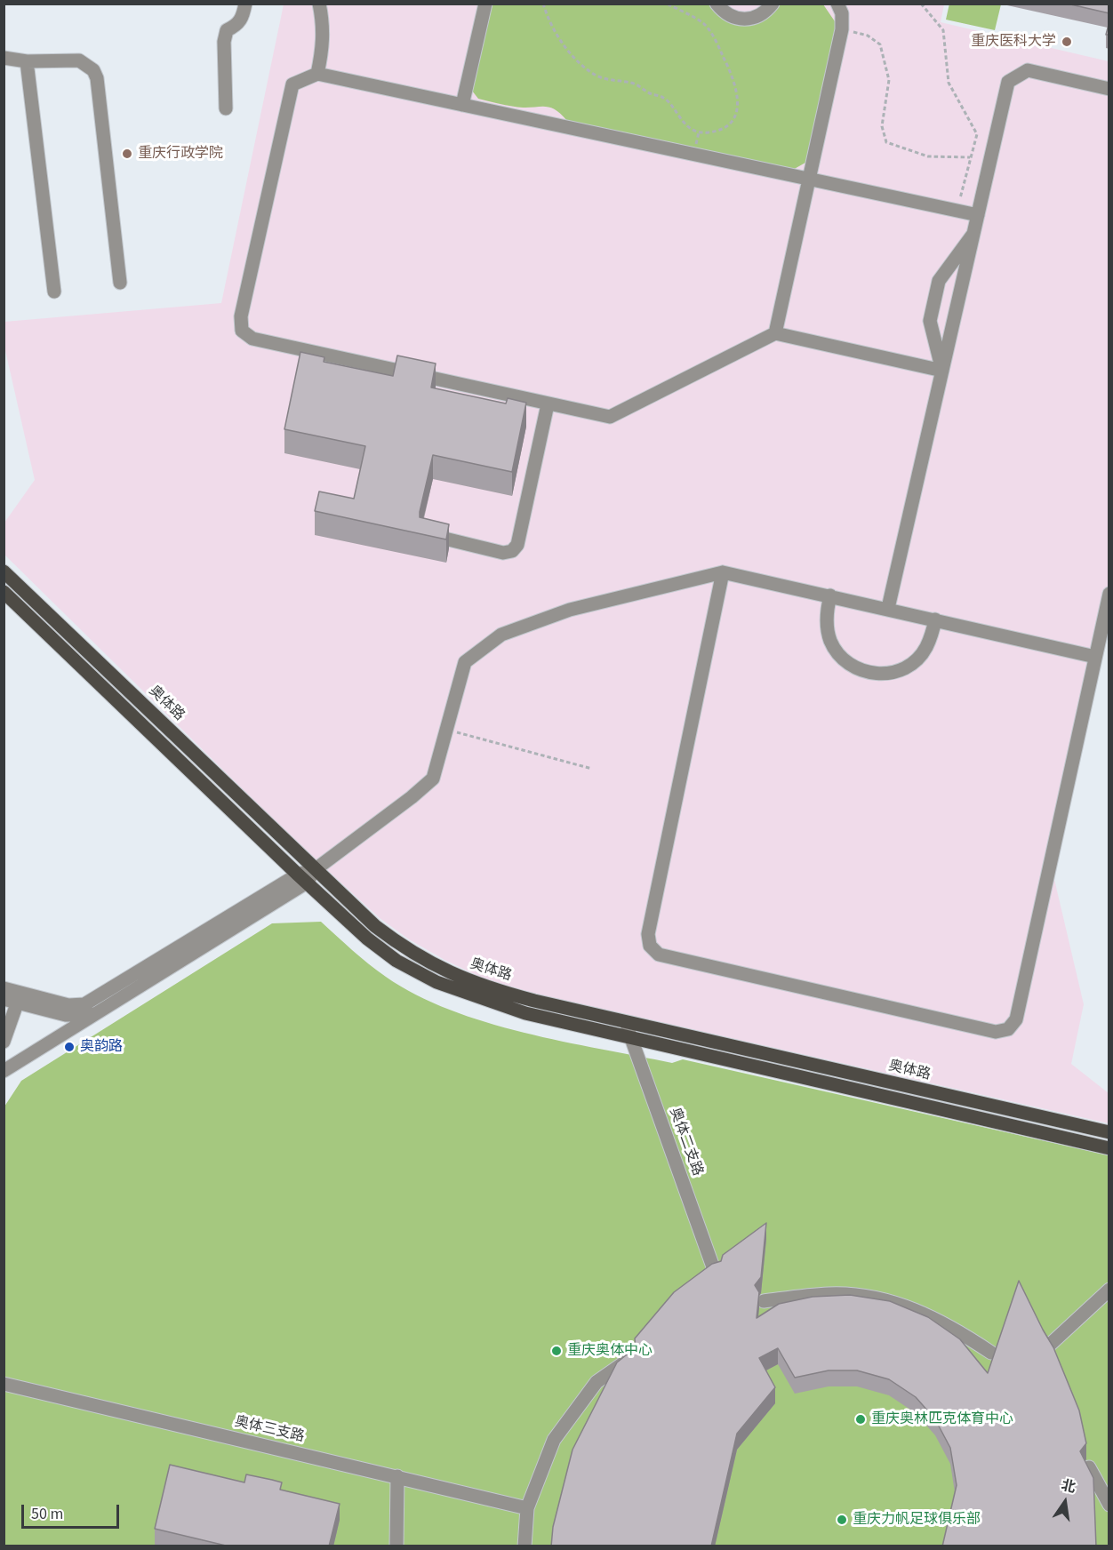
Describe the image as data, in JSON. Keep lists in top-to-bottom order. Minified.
{"streets":{"main road":["奥体路"],"street":["奥体二支路","奥体三支路"]},"crossings":[["奥体路","奥体二支路"]],"places":["重庆医科大学","重庆行政学院","奥韵路","重庆奥体中心","重庆奥林匹克体育中心","重庆力帆足球俱乐部"],"scale_bar":"50 m","north":"top"}
